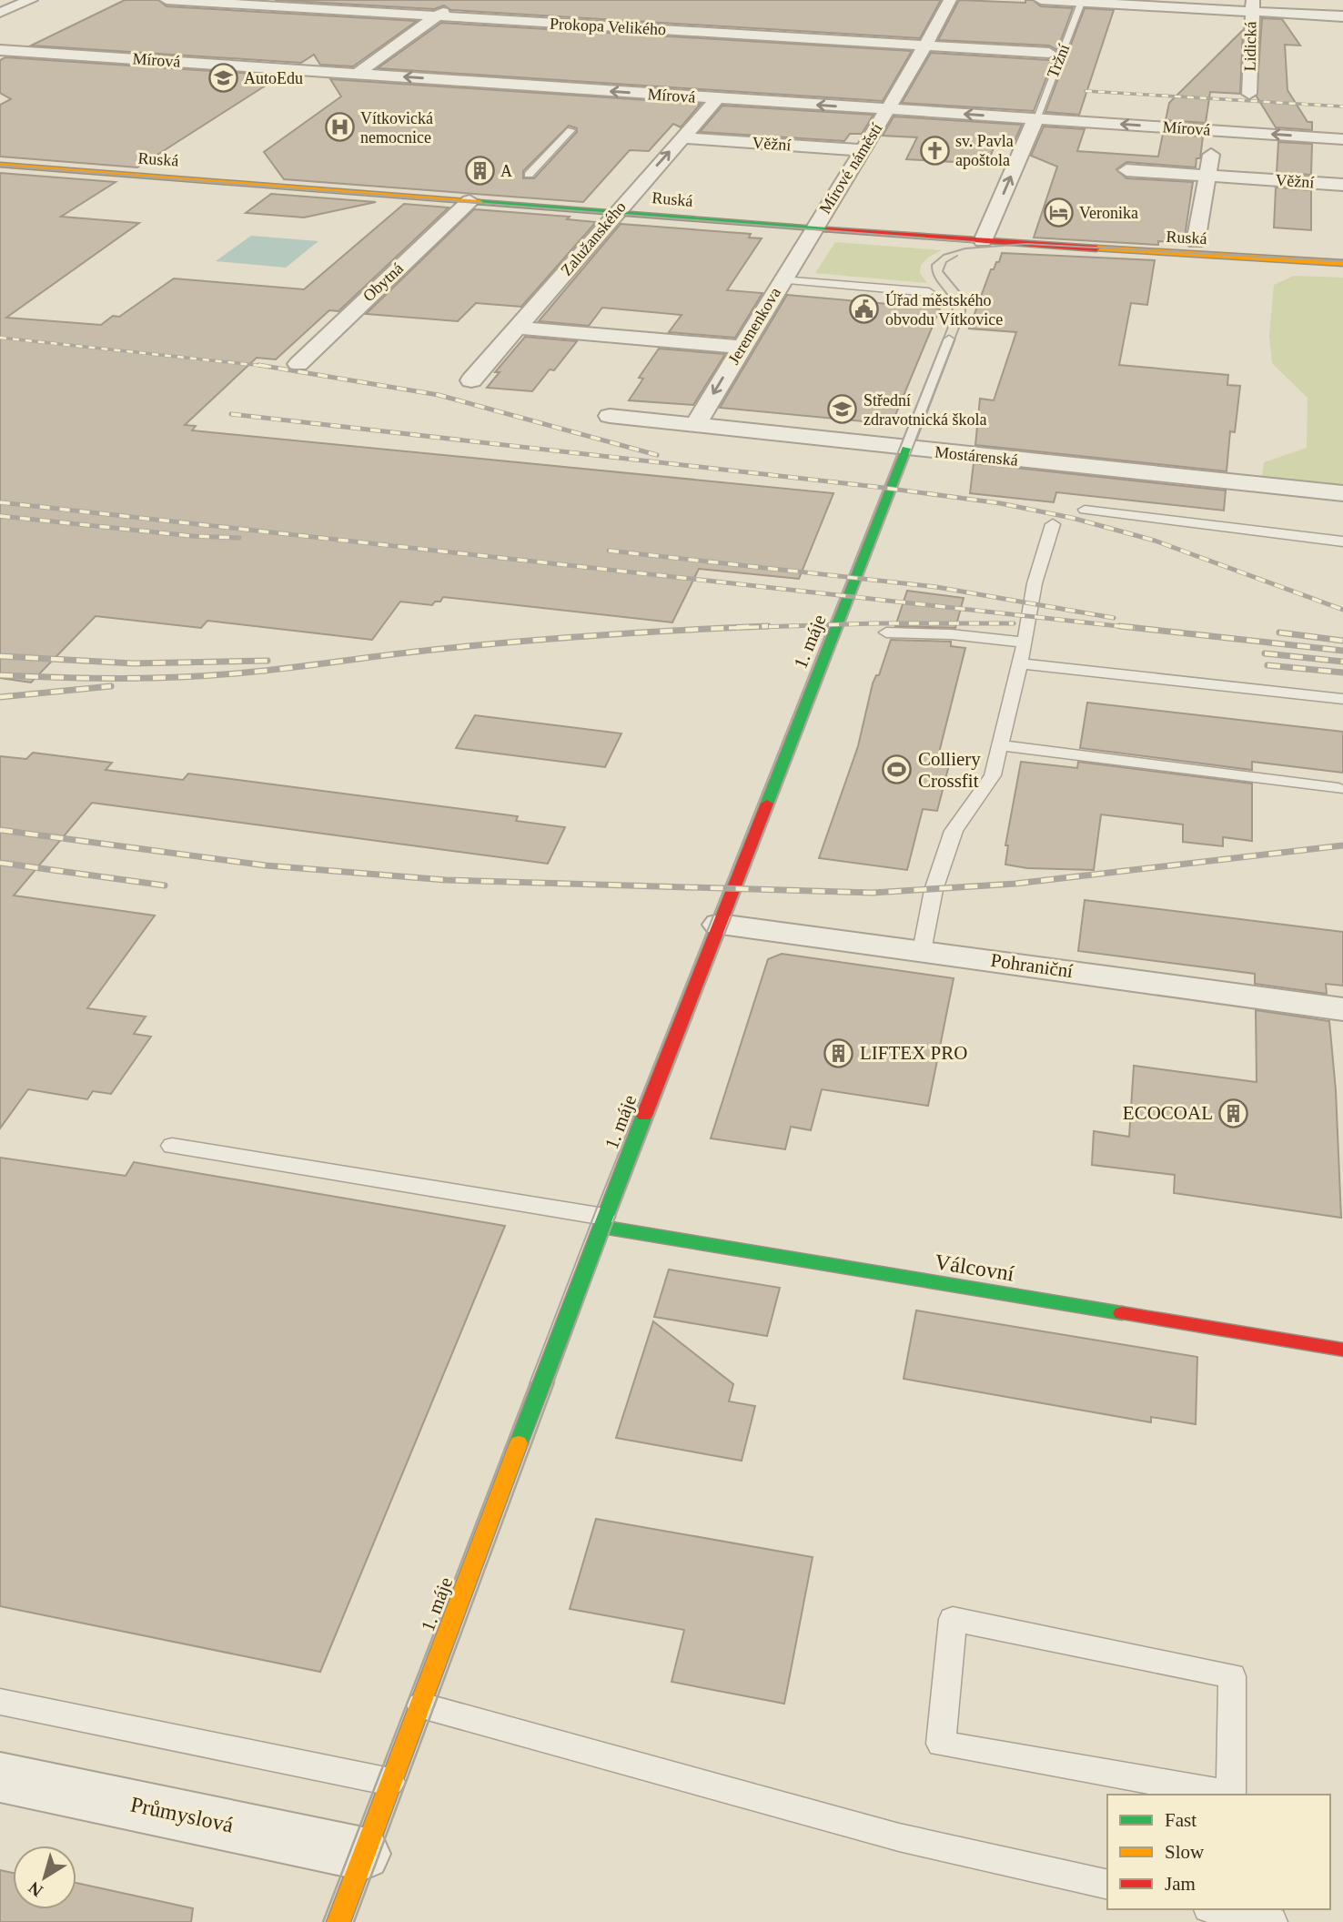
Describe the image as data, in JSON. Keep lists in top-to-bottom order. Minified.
{"streets":{"street":["Prokopa Velikého","Lidická","Mírová","Věžní","Ruská","Mírové náměstí","Zalužanského","Obytná","Jeremenkova","Mostárenská","1. máje","Pohraniční","Válcovní","Průmyslová"],"lane":["Tržní"]},"crossings":[["Mírová","Tržní"],["Mírová","Mírové náměstí"],["Mírová","Zalužanského"],["Věžní","Mírové náměstí"],["Věžní","Zalužanského"],["Ruská","Mírové náměstí"],["Ruská","Zalužanského"],["Ruská","Obytná"],["Ruská","Jeremenkova"],["Mírové náměstí","Jeremenkova"],["Jeremenkova","Mostárenská"],["Mostárenská","1. máje"],["1. máje","Pohraniční"],["1. máje","Válcovní"],["1. máje","Průmyslová"]],"one_way":["Jeremenkova"],"places":{"school or university":["AutoEdu","Střední zdravotnická škola"],"hospital":["Vítkovická nemocnice"],"church":["sv. Pavla apoštola"],"building":["A","LIFTEX PRO","ECOCOAL"],"hotel":["Veronika"],"public building":["Úřad městského obvodu Vítkovice"],"sports":["Colliery Crossfit"]},"legend":["Fast","Slow","Jam"],"north":"bottom left"}
